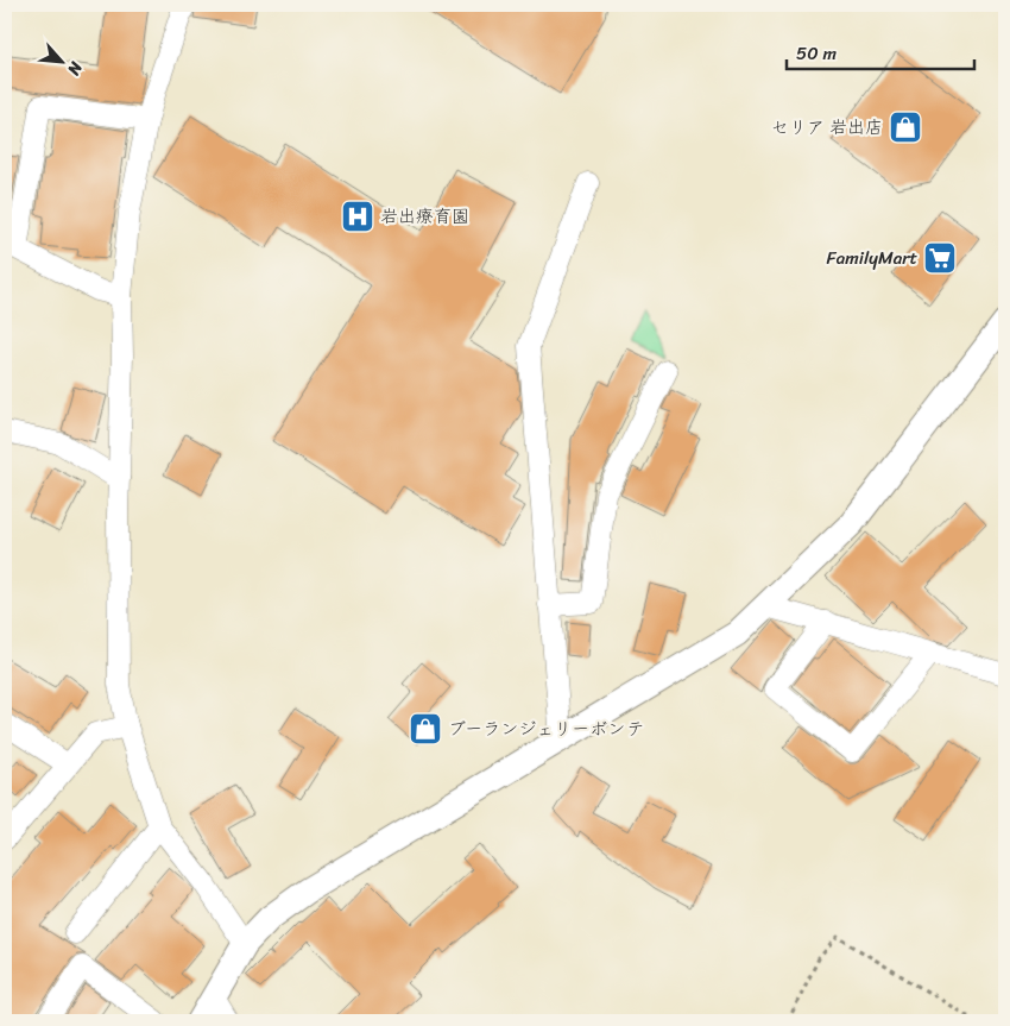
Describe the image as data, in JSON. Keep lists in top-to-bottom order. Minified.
{"places":{"shop":["セリア 岩出店","ブーランジェリーボンテ"],"hospital":["岩出療育園"],"supermarket":["FamilyMart"]},"scale_bar":"50 m","north":"bottom right"}
